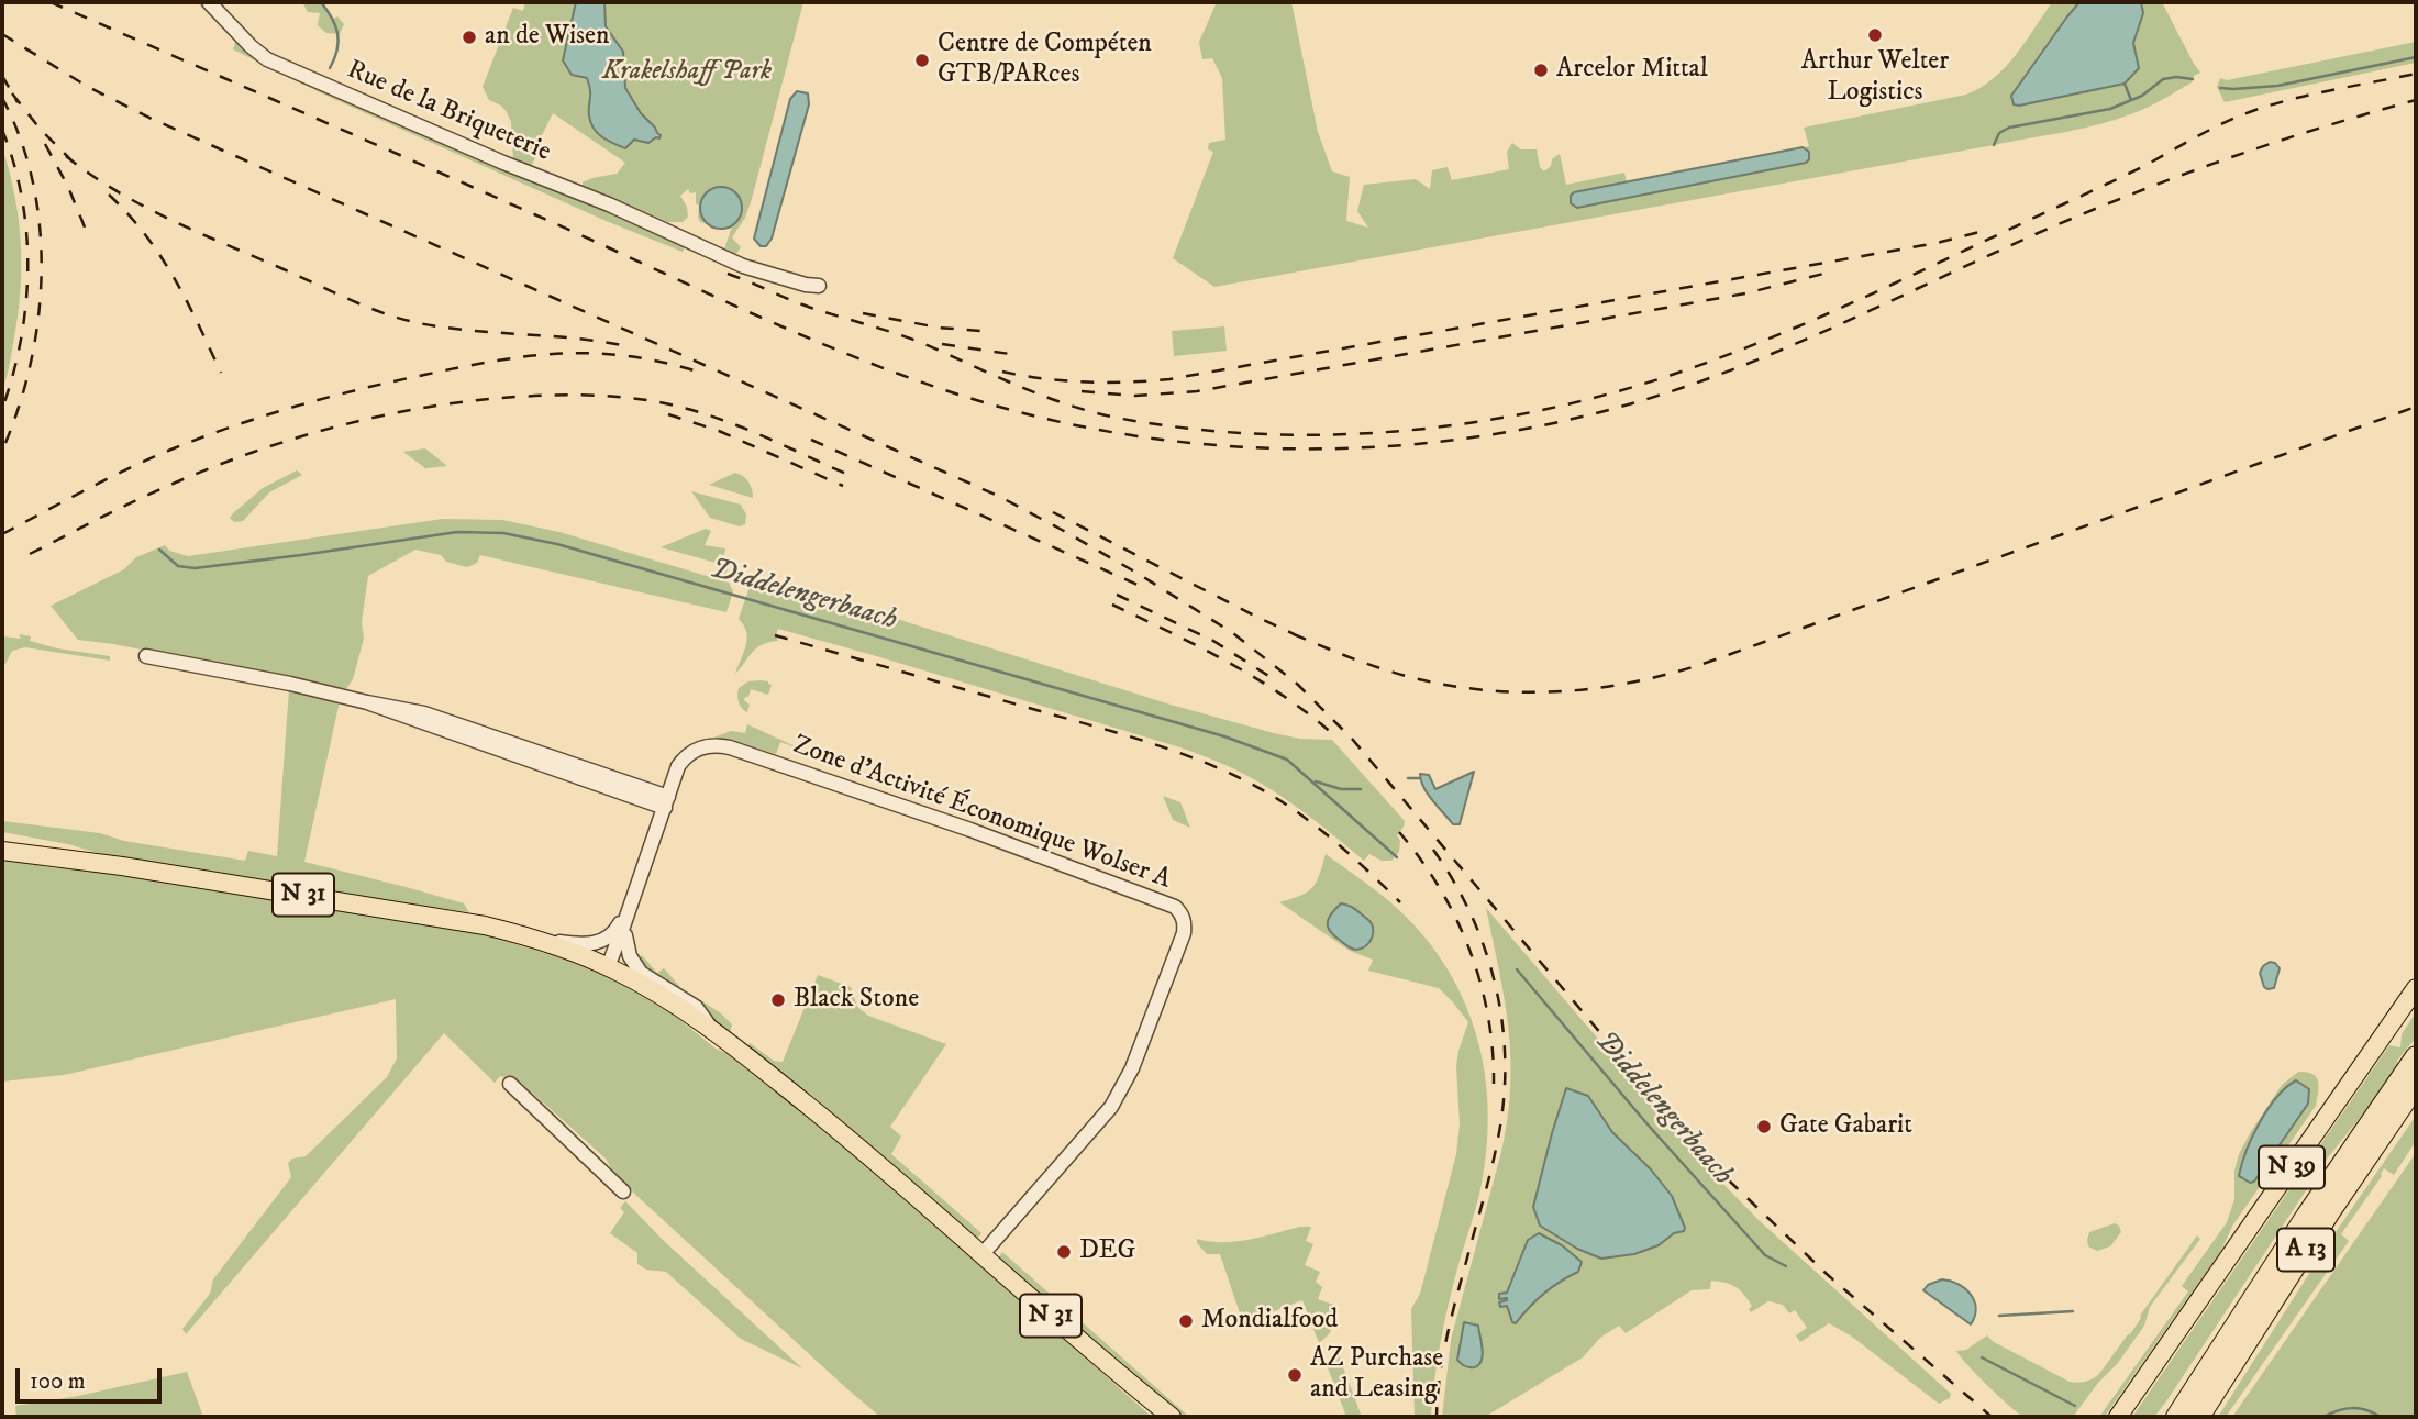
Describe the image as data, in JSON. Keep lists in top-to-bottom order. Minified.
{"streets":{"highway":["A 13"],"main road":["N 31","N 39"],"street":["Rue de la Briqueterie","Zone d'Activité Économique Wolser A"]},"crossings":[["Zone d'Activité Économique Wolser A","N 31"]],"water":["Diddelengerbaach"],"parks":["Krakelshaff Park"],"places":["Arthur Welter Logistics","an de Wisen","Centre de Compéten GTB/PARces","Arcelor Mittal","Black Stone","Gate Gabarit","DEG","Mondialfood","AZ Purchase and Leasing"],"scale_bar":"100 m"}
